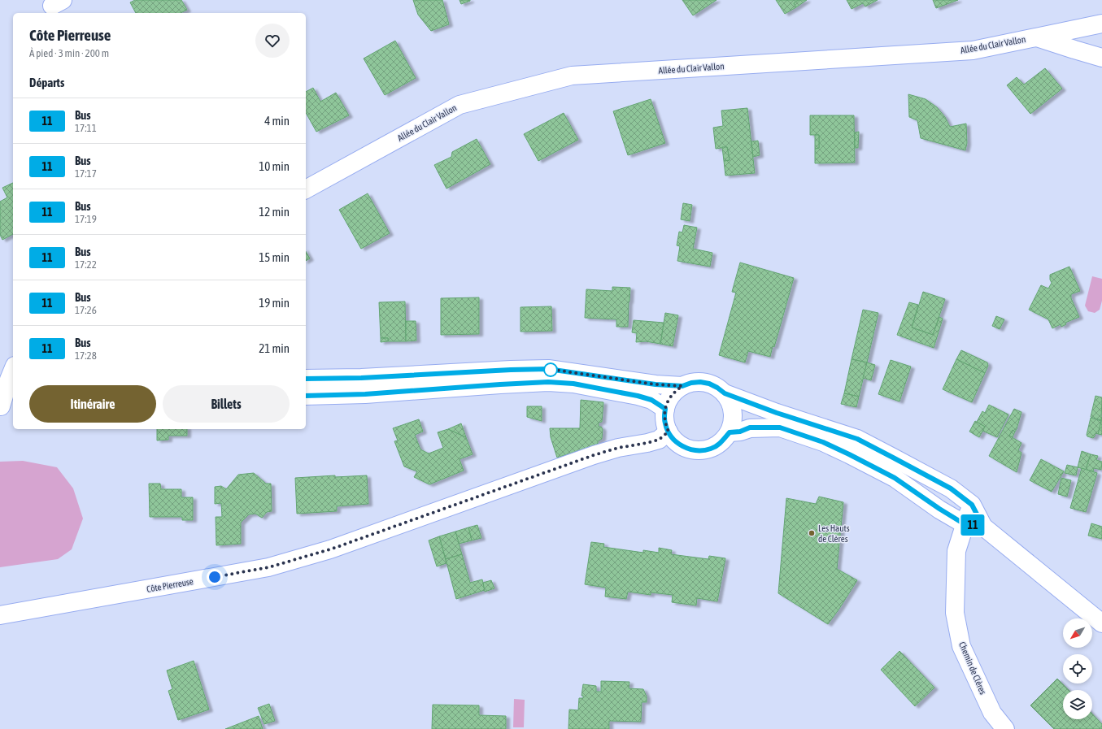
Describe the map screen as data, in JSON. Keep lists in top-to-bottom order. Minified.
{"streets":{"street":["Allée du Clair Vallon","Côte Pierreuse","Chemin de Clères"]},"places":["Les Hauts de Clères"],"lines":["bus line 11"],"north":"bottom left","page":{"on_map":"11","heading":[["Côte Pierreuse","À pied · 3 min · 200 m"],"Départs"],"list":[{"mark":"11","name":"Bus","note":"17:11","value":"4 min"},{"mark":"11","name":"Bus","note":"17:17","value":"10 min"},{"mark":"11","name":"Bus","note":"17:19","value":"12 min"},{"mark":"11","name":"Bus","note":"17:22","value":"15 min"},{"mark":"11","name":"Bus","note":"17:26","value":"19 min"},{"mark":"11","name":"Bus","note":"17:28","value":"21 min"}],"buttons":["Itinéraire","Billets"]}}
